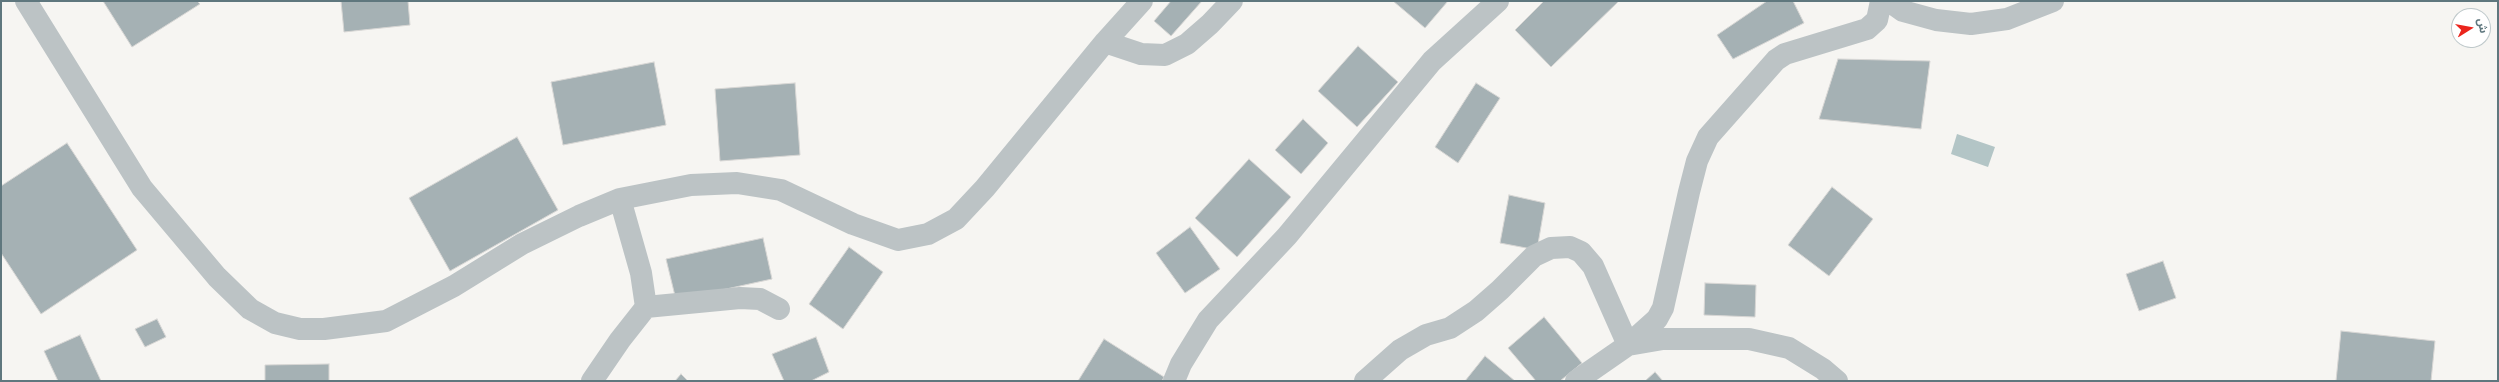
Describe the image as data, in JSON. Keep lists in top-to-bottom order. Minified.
{"north":"right"}
